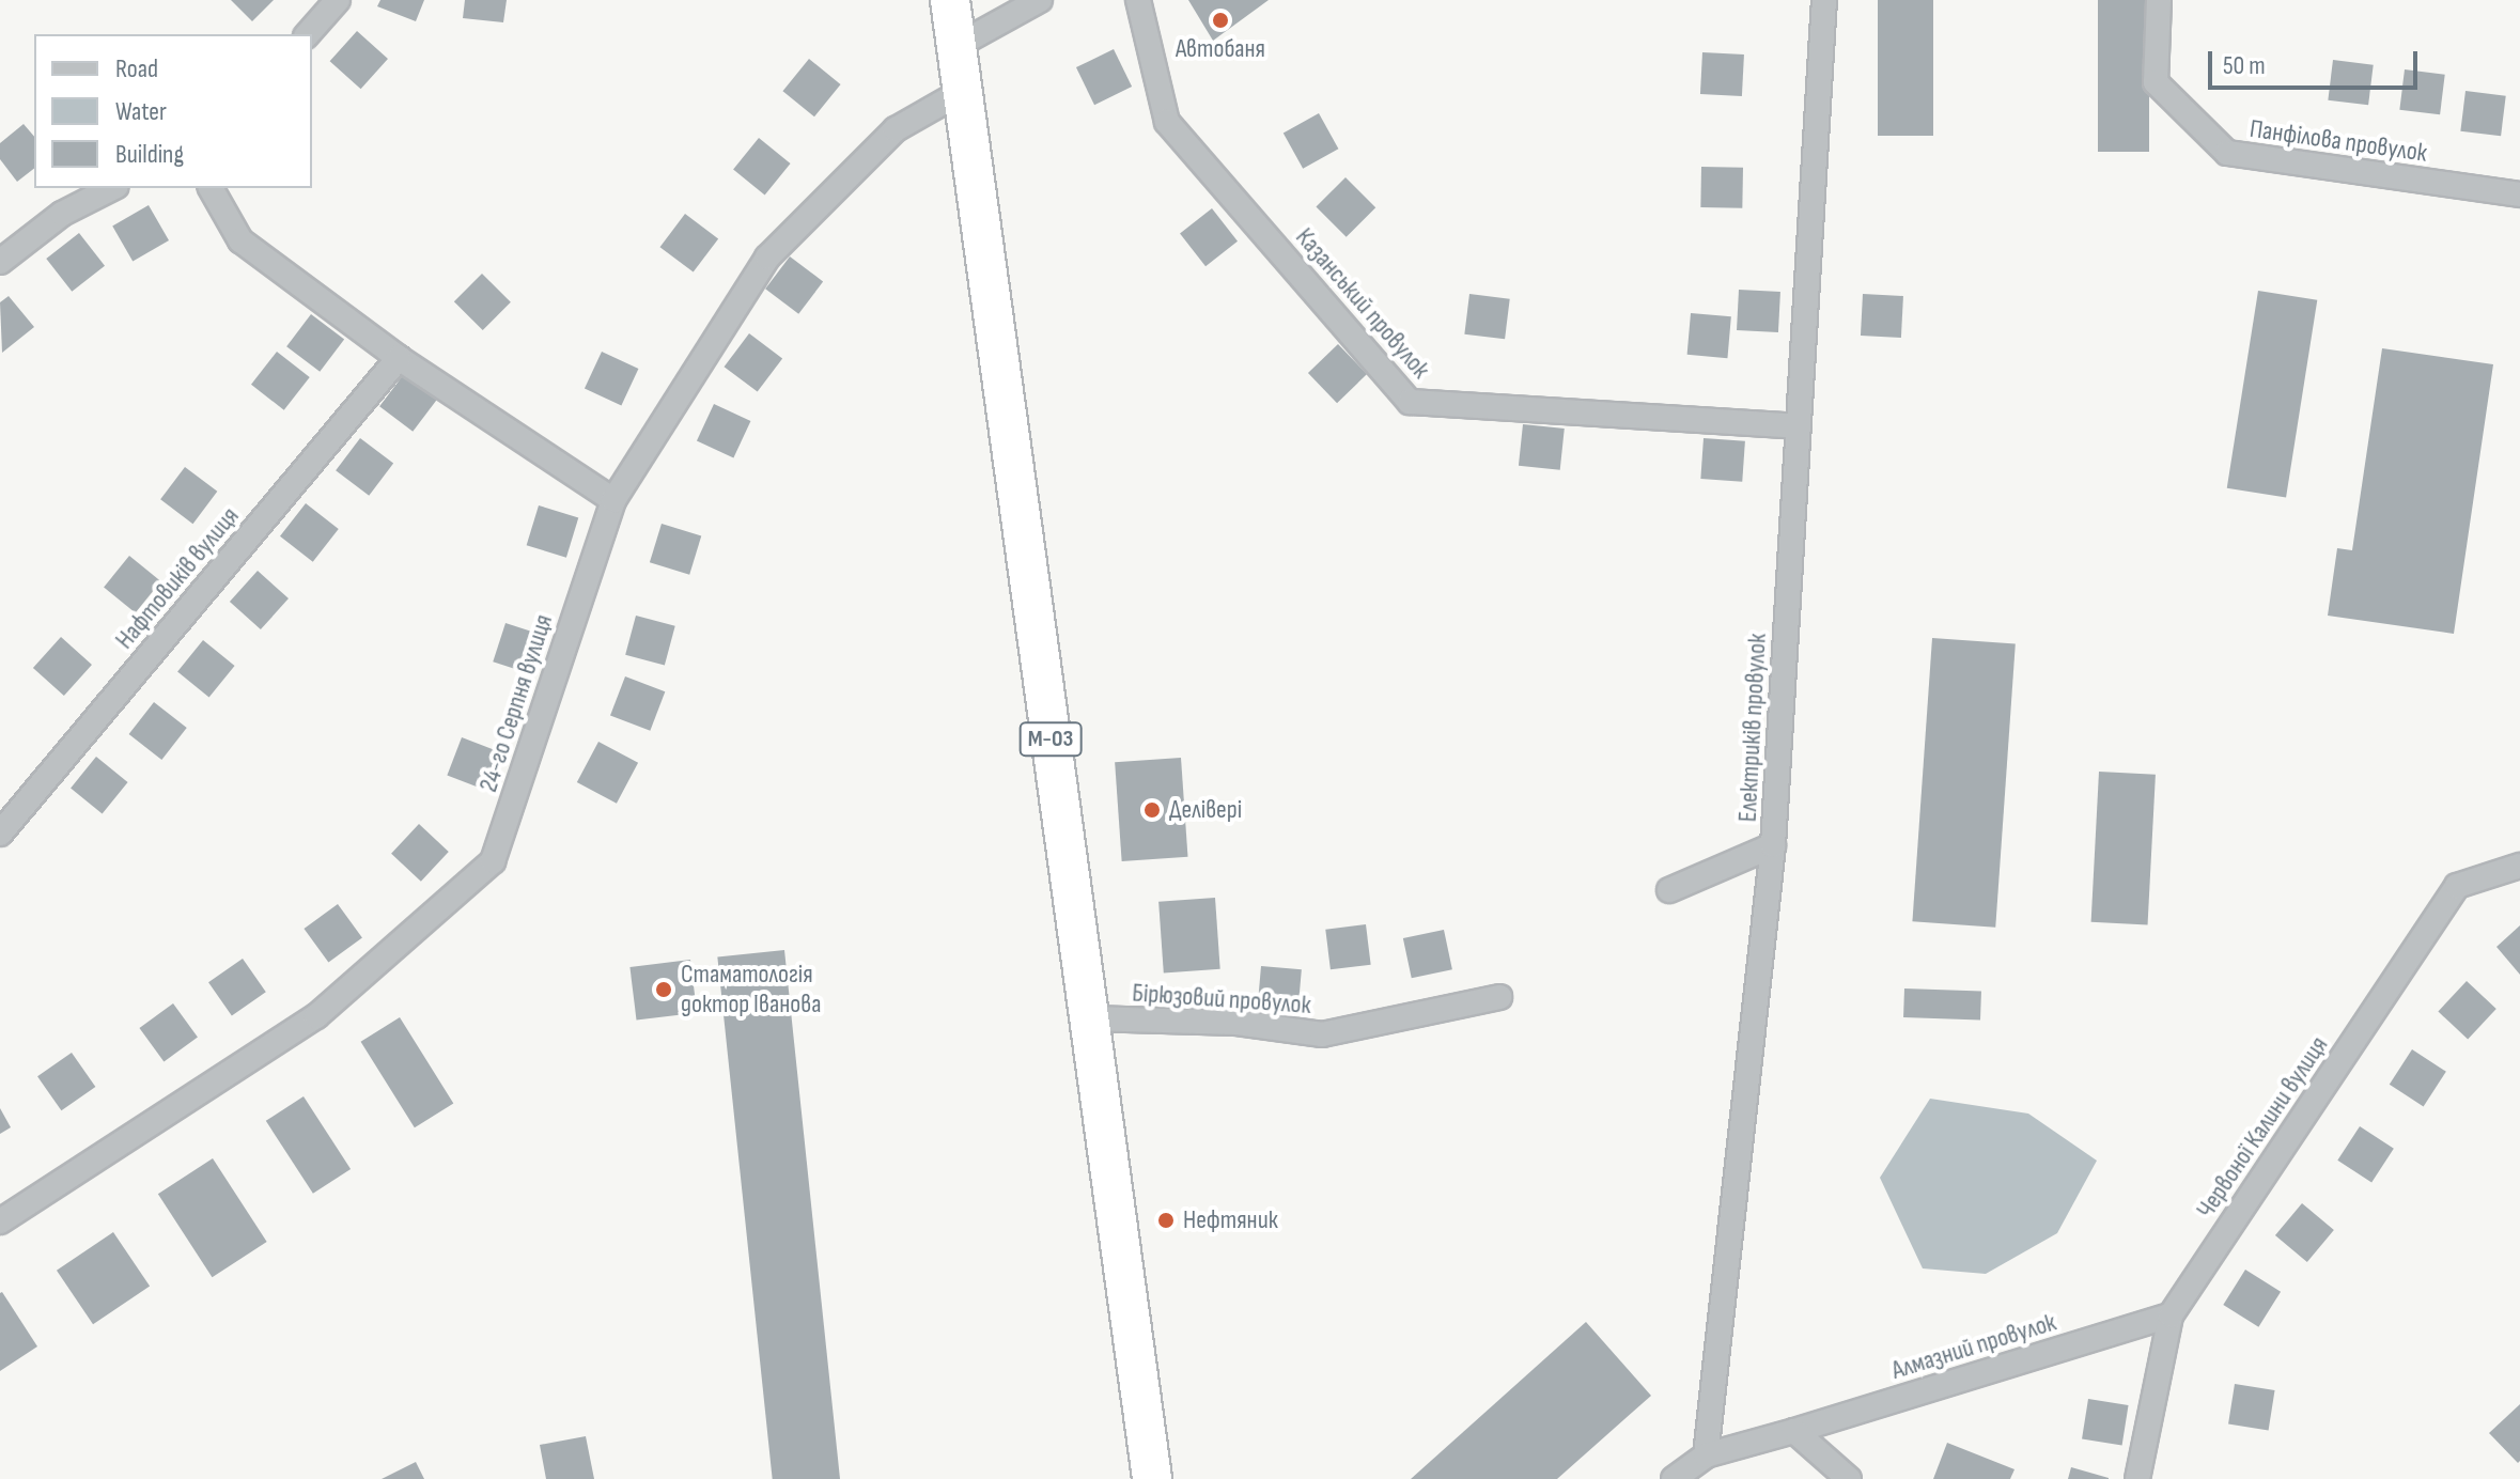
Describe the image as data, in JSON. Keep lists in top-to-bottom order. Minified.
{"streets":{"highway":["М-03"],"street":["Панфілова провулок","Казанський провулок","Нафтовиків вулиця","24-го Серпня вулиця","Електриків провулок","Бірюзовий провулок","Червоної Калини вулиця","Алмазний провулок"]},"crossings":[["Казанський провулок","Електриків провулок"],["24-го Серпня вулиця","М-03"],["Електриків провулок","Алмазний провулок"],["М-03","Бірюзовий провулок"],["Червоної Калини вулиця","Алмазний провулок"]],"places":["Автобаня","Делівері","Стаматологія доктор Іванова","Нефтяник"],"legend":["Road","Water","Building"],"scale_bar":"50 m"}
